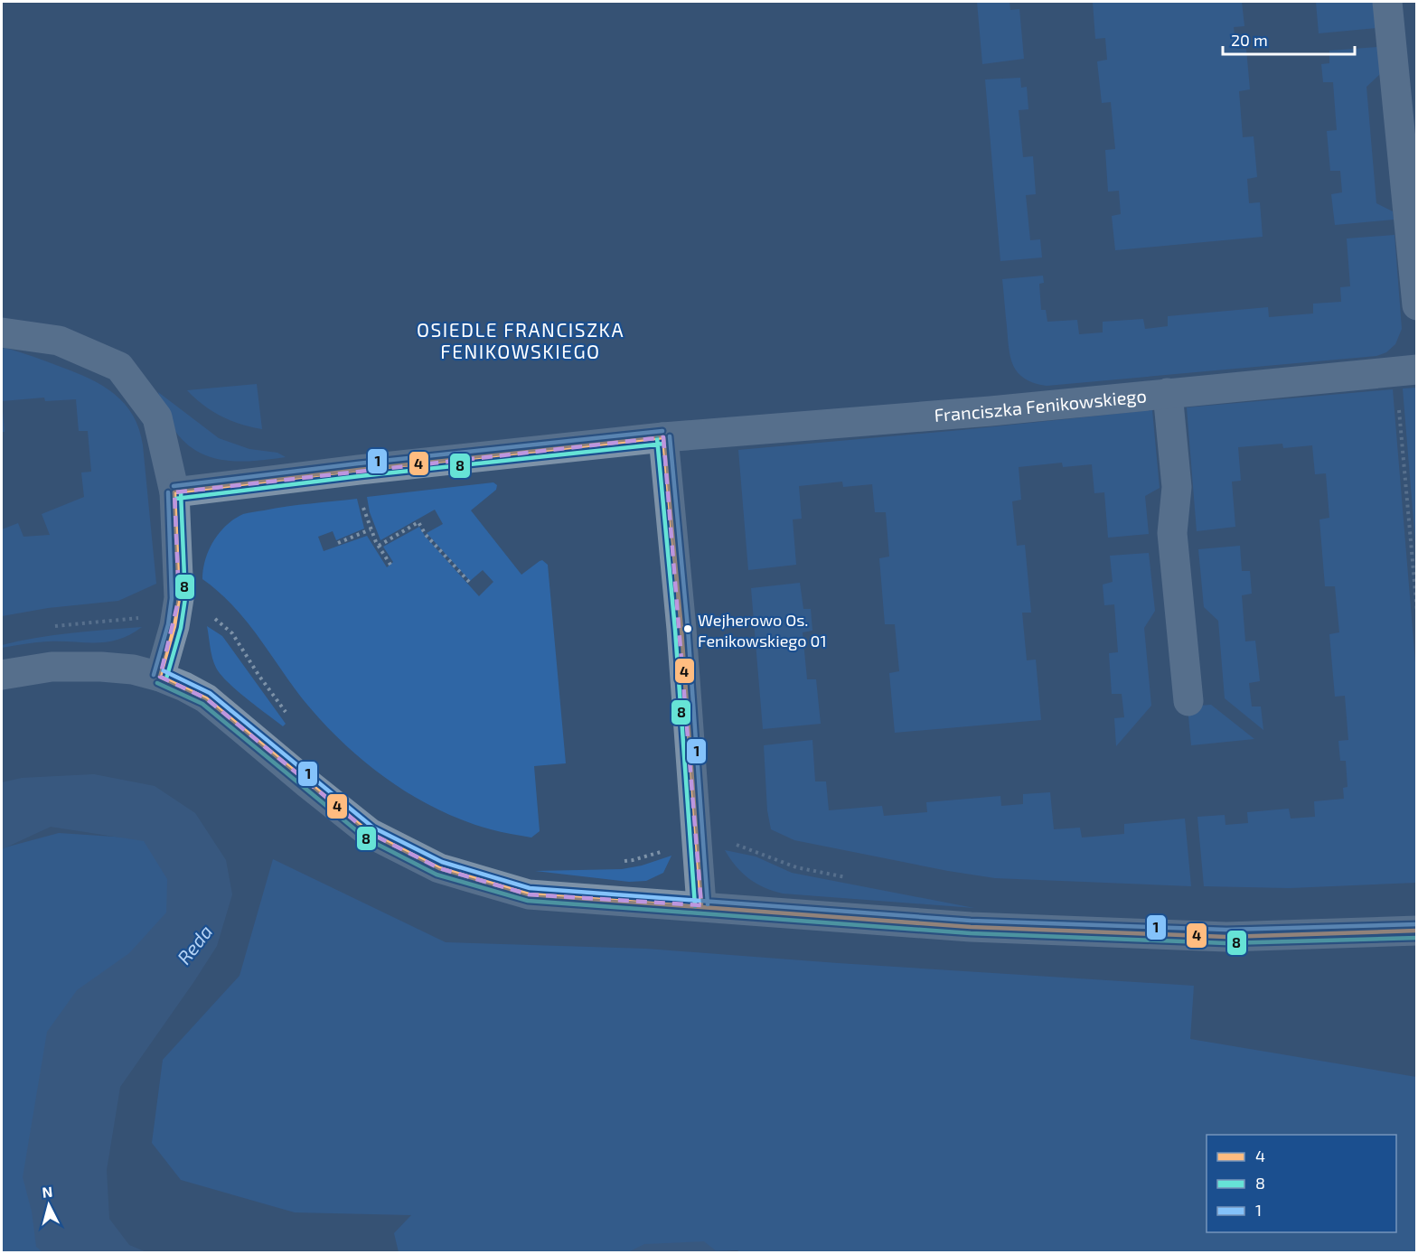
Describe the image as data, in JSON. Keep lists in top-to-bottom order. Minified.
{"streets":{"street":["Franciszka Fenikowskiego"]},"districts":["OSIEDLE FRANCISZKA FENIKOWSKIEGO"],"water":["Reda"],"places":["Wejherowo Os. Fenikowskiego 01"],"lines":["transit line 1","transit line 4","transit line 8"],"legend":["4","8","1"],"scale_bar":"20 m","north":"top"}
